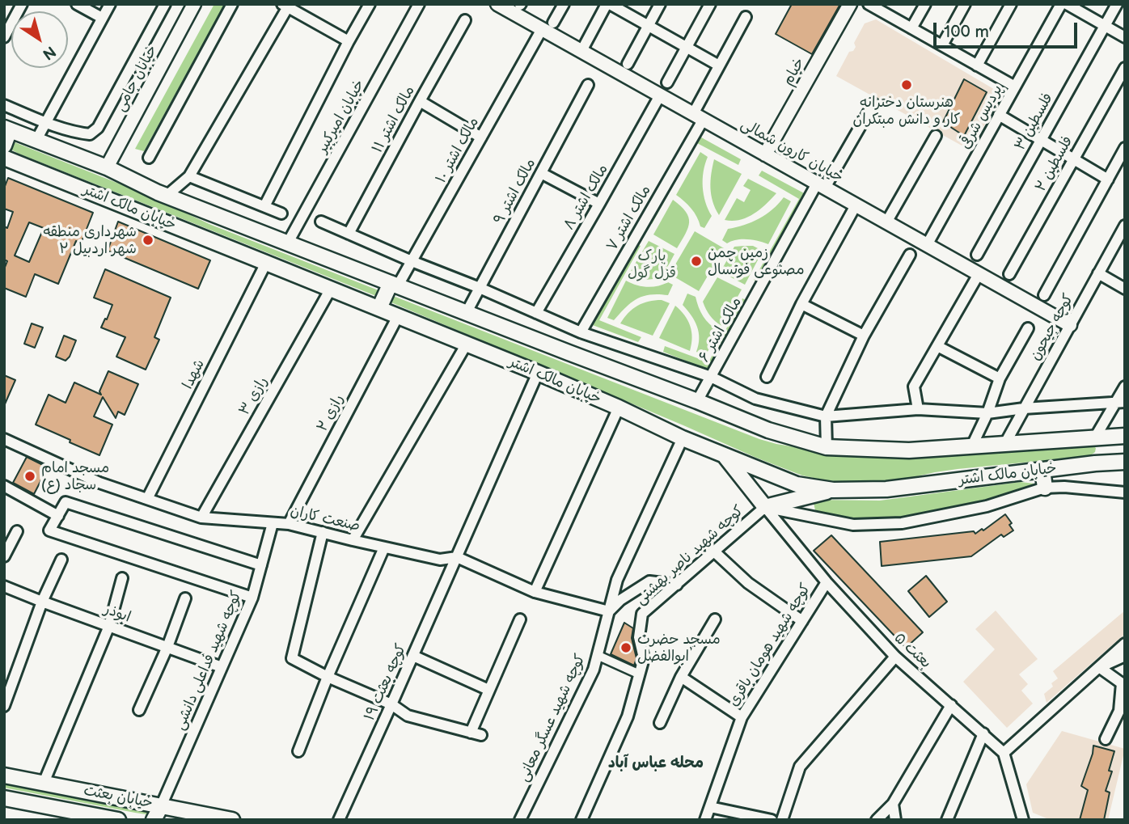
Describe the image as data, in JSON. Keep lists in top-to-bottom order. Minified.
{"streets":{"main road":["خیابان مالک اشتر","خیابان بعثت"],"street":["خیام","خیابان جامی","خیابان امیرکبیر","پردیس شرقی","مالک اشتر ۱۱","فلسطین ۳","مالک اشتر ۱۰","خیابان کارون شمالی","فلسطین ۲","مالک اشتر ۹","مالک اشتر ۸","مالک اشتر ۷","کوچه جیحون","مالک اشتر ۶","شهدا","رازی ۳","رازی ۲","صنعت کاران","کوچه شهید ناصر بهشتی","ابوذر","کوچه شهید هومان باقری","بعثت ۵","کوچه شهید فداعلی دانشی","کوچه بعثت ۱۹","کوچه شهید عسگر معانی"]},"crossings":[["خیام","خیابان کارون شمالی"],["خیابان جامی","خیابان مالک اشتر"],["خیابان امیرکبیر","خیابان مالک اشتر"],["پردیس شرقی","خیابان کارون شمالی"],["مالک اشتر ۱۰","خیابان کارون شمالی"],["مالک اشتر ۱۰","خیابان مالک اشتر"],["خیابان کارون شمالی","مالک اشتر ۸"],["خیابان کارون شمالی","مالک اشتر ۷"],["خیابان کارون شمالی","کوچه جیحون"],["خیابان کارون شمالی","مالک اشتر ۶"],["مالک اشتر ۹","خیابان مالک اشتر"],["خیابان مالک اشتر","کوچه جیحون"],["خیابان مالک اشتر","مالک اشتر ۶"],["خیابان مالک اشتر","شهدا"],["خیابان مالک اشتر","رازی ۳"],["خیابان مالک اشتر","رازی ۲"],["خیابان مالک اشتر","کوچه بعثت ۱۹"],["خیابان مالک اشتر","کوچه شهید عسگر معانی"],["شهدا","صنعت کاران"],["رازی ۳","صنعت کاران"],["رازی ۲","صنعت کاران"],["صنعت کاران","کوچه شهید فداعلی دانشی"],["صنعت کاران","کوچه بعثت ۱۹"],["صنعت کاران","کوچه شهید عسگر معانی"],["کوچه شهید ناصر بهشتی","بعثت ۵"],["ابوذر","کوچه شهید فداعلی دانشی"],["کوچه شهید هومان باقری","بعثت ۵"],["کوچه شهید فداعلی دانشی","خیابان بعثت"]],"districts":["محله عباس آباد"],"parks":["پارک قزل گول"],"places":["هنرستان دخترانه کار و دانش مبتکران","شهرداری منطقه ۲ شهر اردبیل","زمین چمن مصنوعی فوتسال","مسجد امام سجاد (ع)","مسجد حضرت ابوالفضل"],"scale_bar":"100 m","north":"bottom right"}
